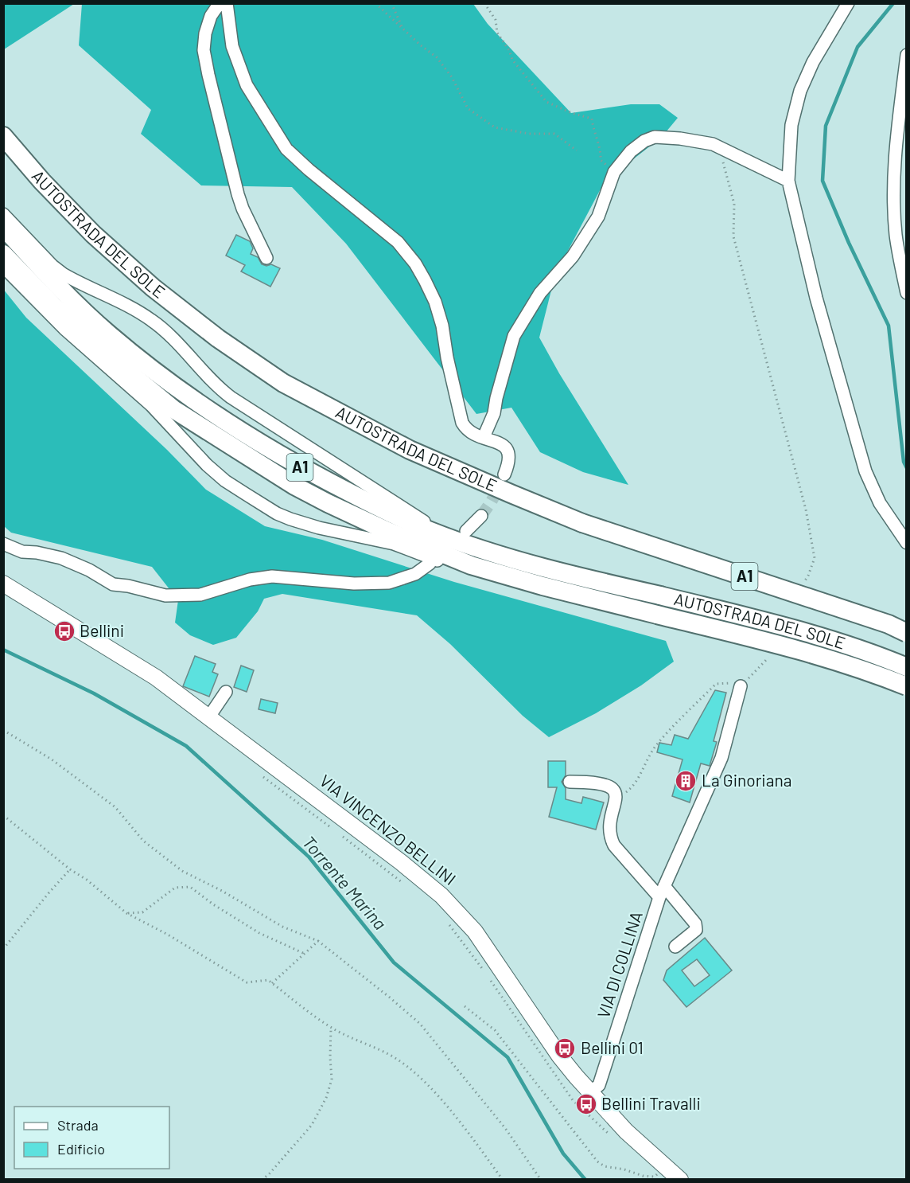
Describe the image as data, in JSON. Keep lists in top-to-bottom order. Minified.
{"streets":{"highway":["AUTOSTRADA DEL SOLE","A1"],"main road":["VIA VINCENZO BELLINI"],"street":["VIA DI COLLINA"]},"crossings":[["VIA VINCENZO BELLINI","VIA DI COLLINA"]],"water":["Torrente Marina"],"places":{"bus stop":["Bellini","Bellini 01","Bellini Travalli"],"building":["La Ginoriana"]},"legend":["Strada","Edificio"]}
